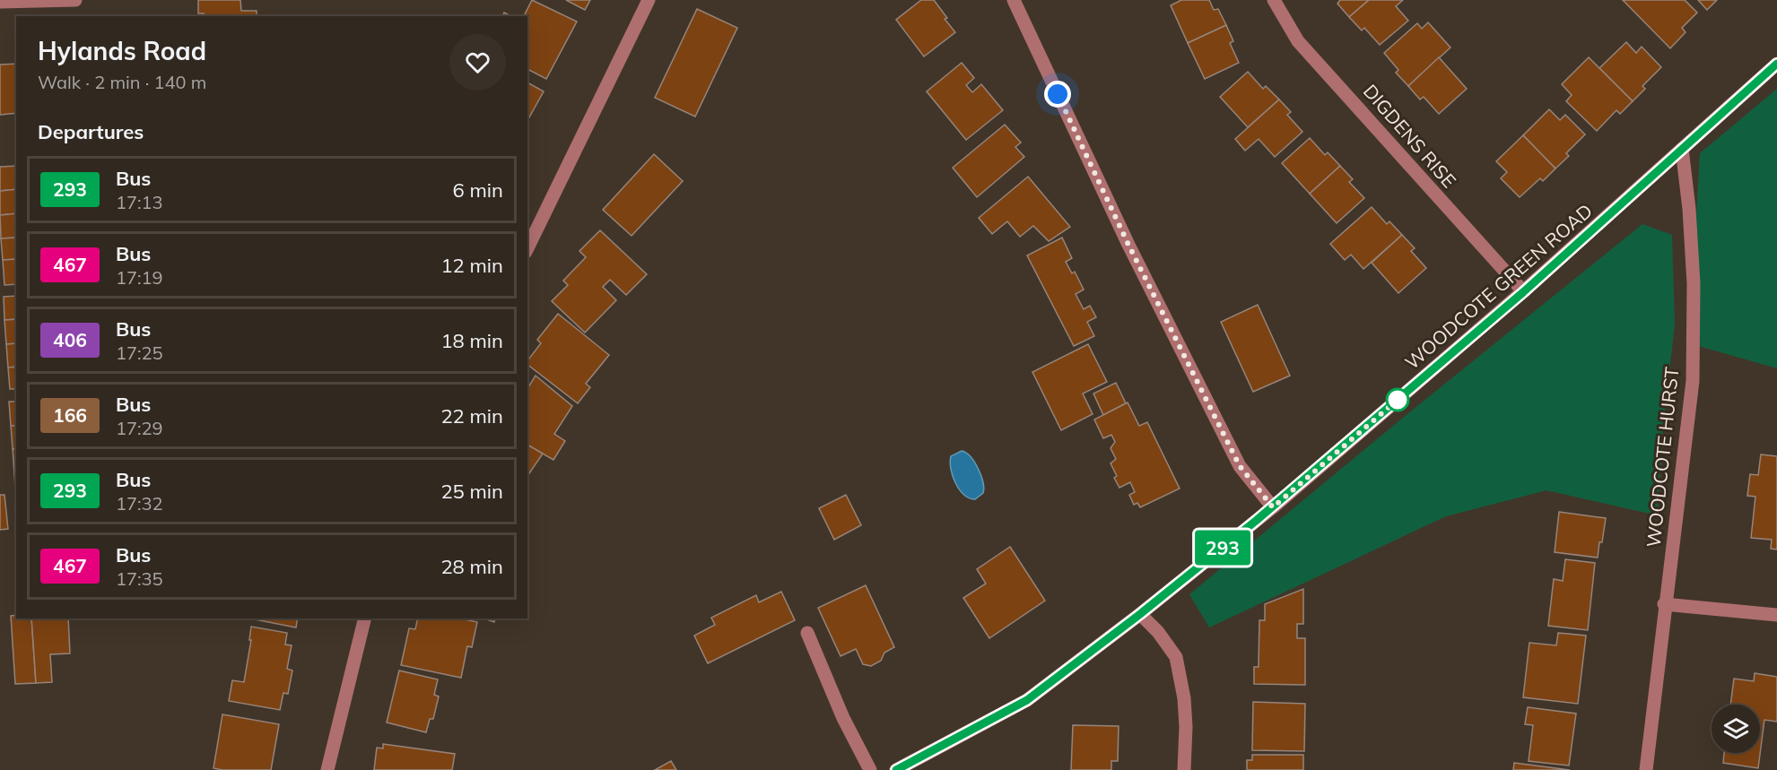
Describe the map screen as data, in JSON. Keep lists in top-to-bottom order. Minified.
{"streets":{"street":["DIGDENS RISE","WOODCOTE GREEN ROAD","WOODCOTE HURST"]},"crossings":[["DIGDENS RISE","WOODCOTE GREEN ROAD"],["WOODCOTE GREEN ROAD","WOODCOTE HURST"]],"lines":["bus line 293"],"page":{"on_map":"293","heading":[["Hylands Road","Walk · 2 min · 140 m"],"Departures"],"list":[{"mark":"293","name":"Bus","note":"17:13","value":"6 min"},{"mark":"467","name":"Bus","note":"17:19","value":"12 min"},{"mark":"406","name":"Bus","note":"17:25","value":"18 min"},{"mark":"166","name":"Bus","note":"17:29","value":"22 min"},{"mark":"293","name":"Bus","note":"17:32","value":"25 min"},{"mark":"467","name":"Bus","note":"17:35","value":"28 min"}]}}
